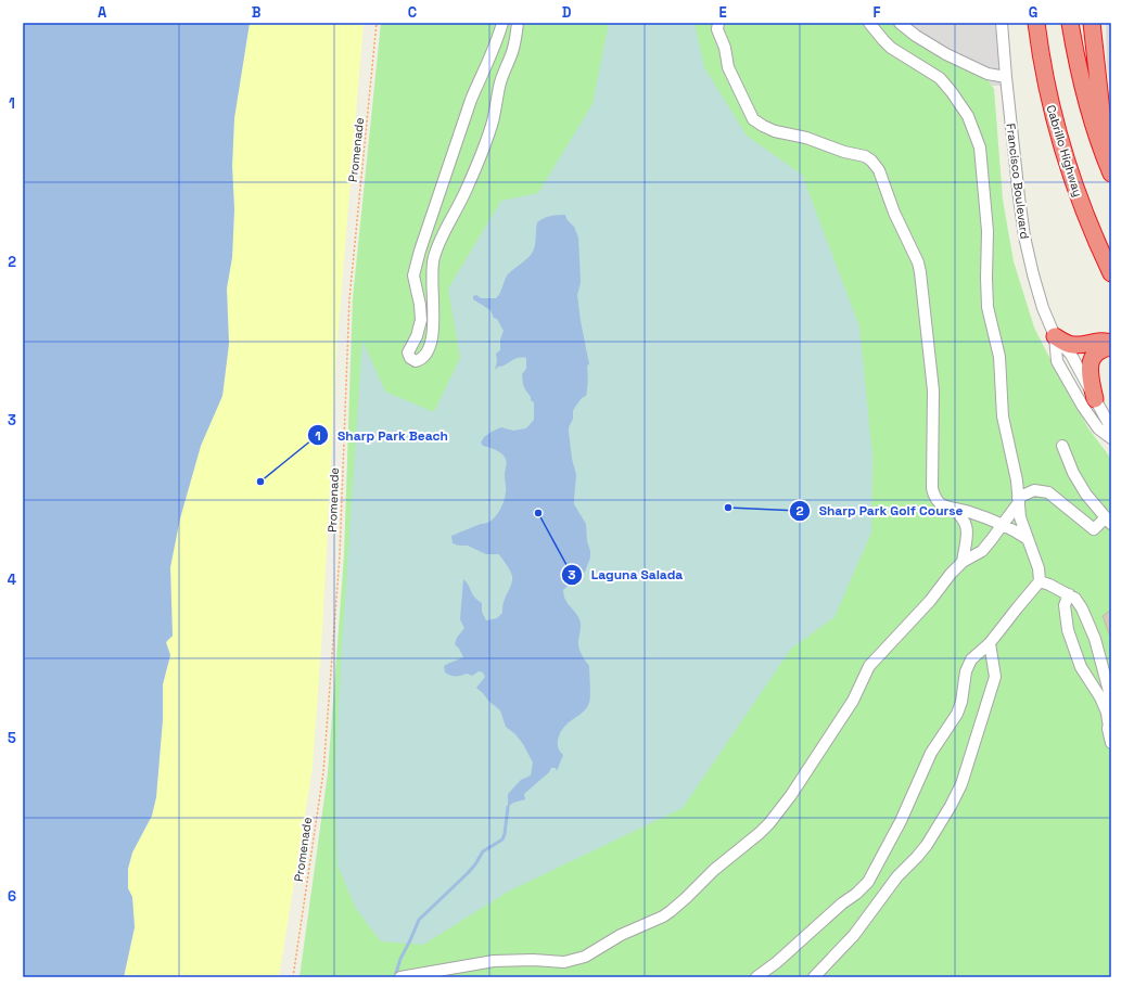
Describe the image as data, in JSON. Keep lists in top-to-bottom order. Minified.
{"streets":{"highway":["Cabrillo Highway"],"street":["Francisco Boulevard"],"path":["Promenade"]},"places":["Sharp Park Beach","Sharp Park Golf Course","Laguna Salada"],"grid":{"columns":["A","B","C","D","E","F","G"],"rows":["1","2","3","4","5","6"]}}
